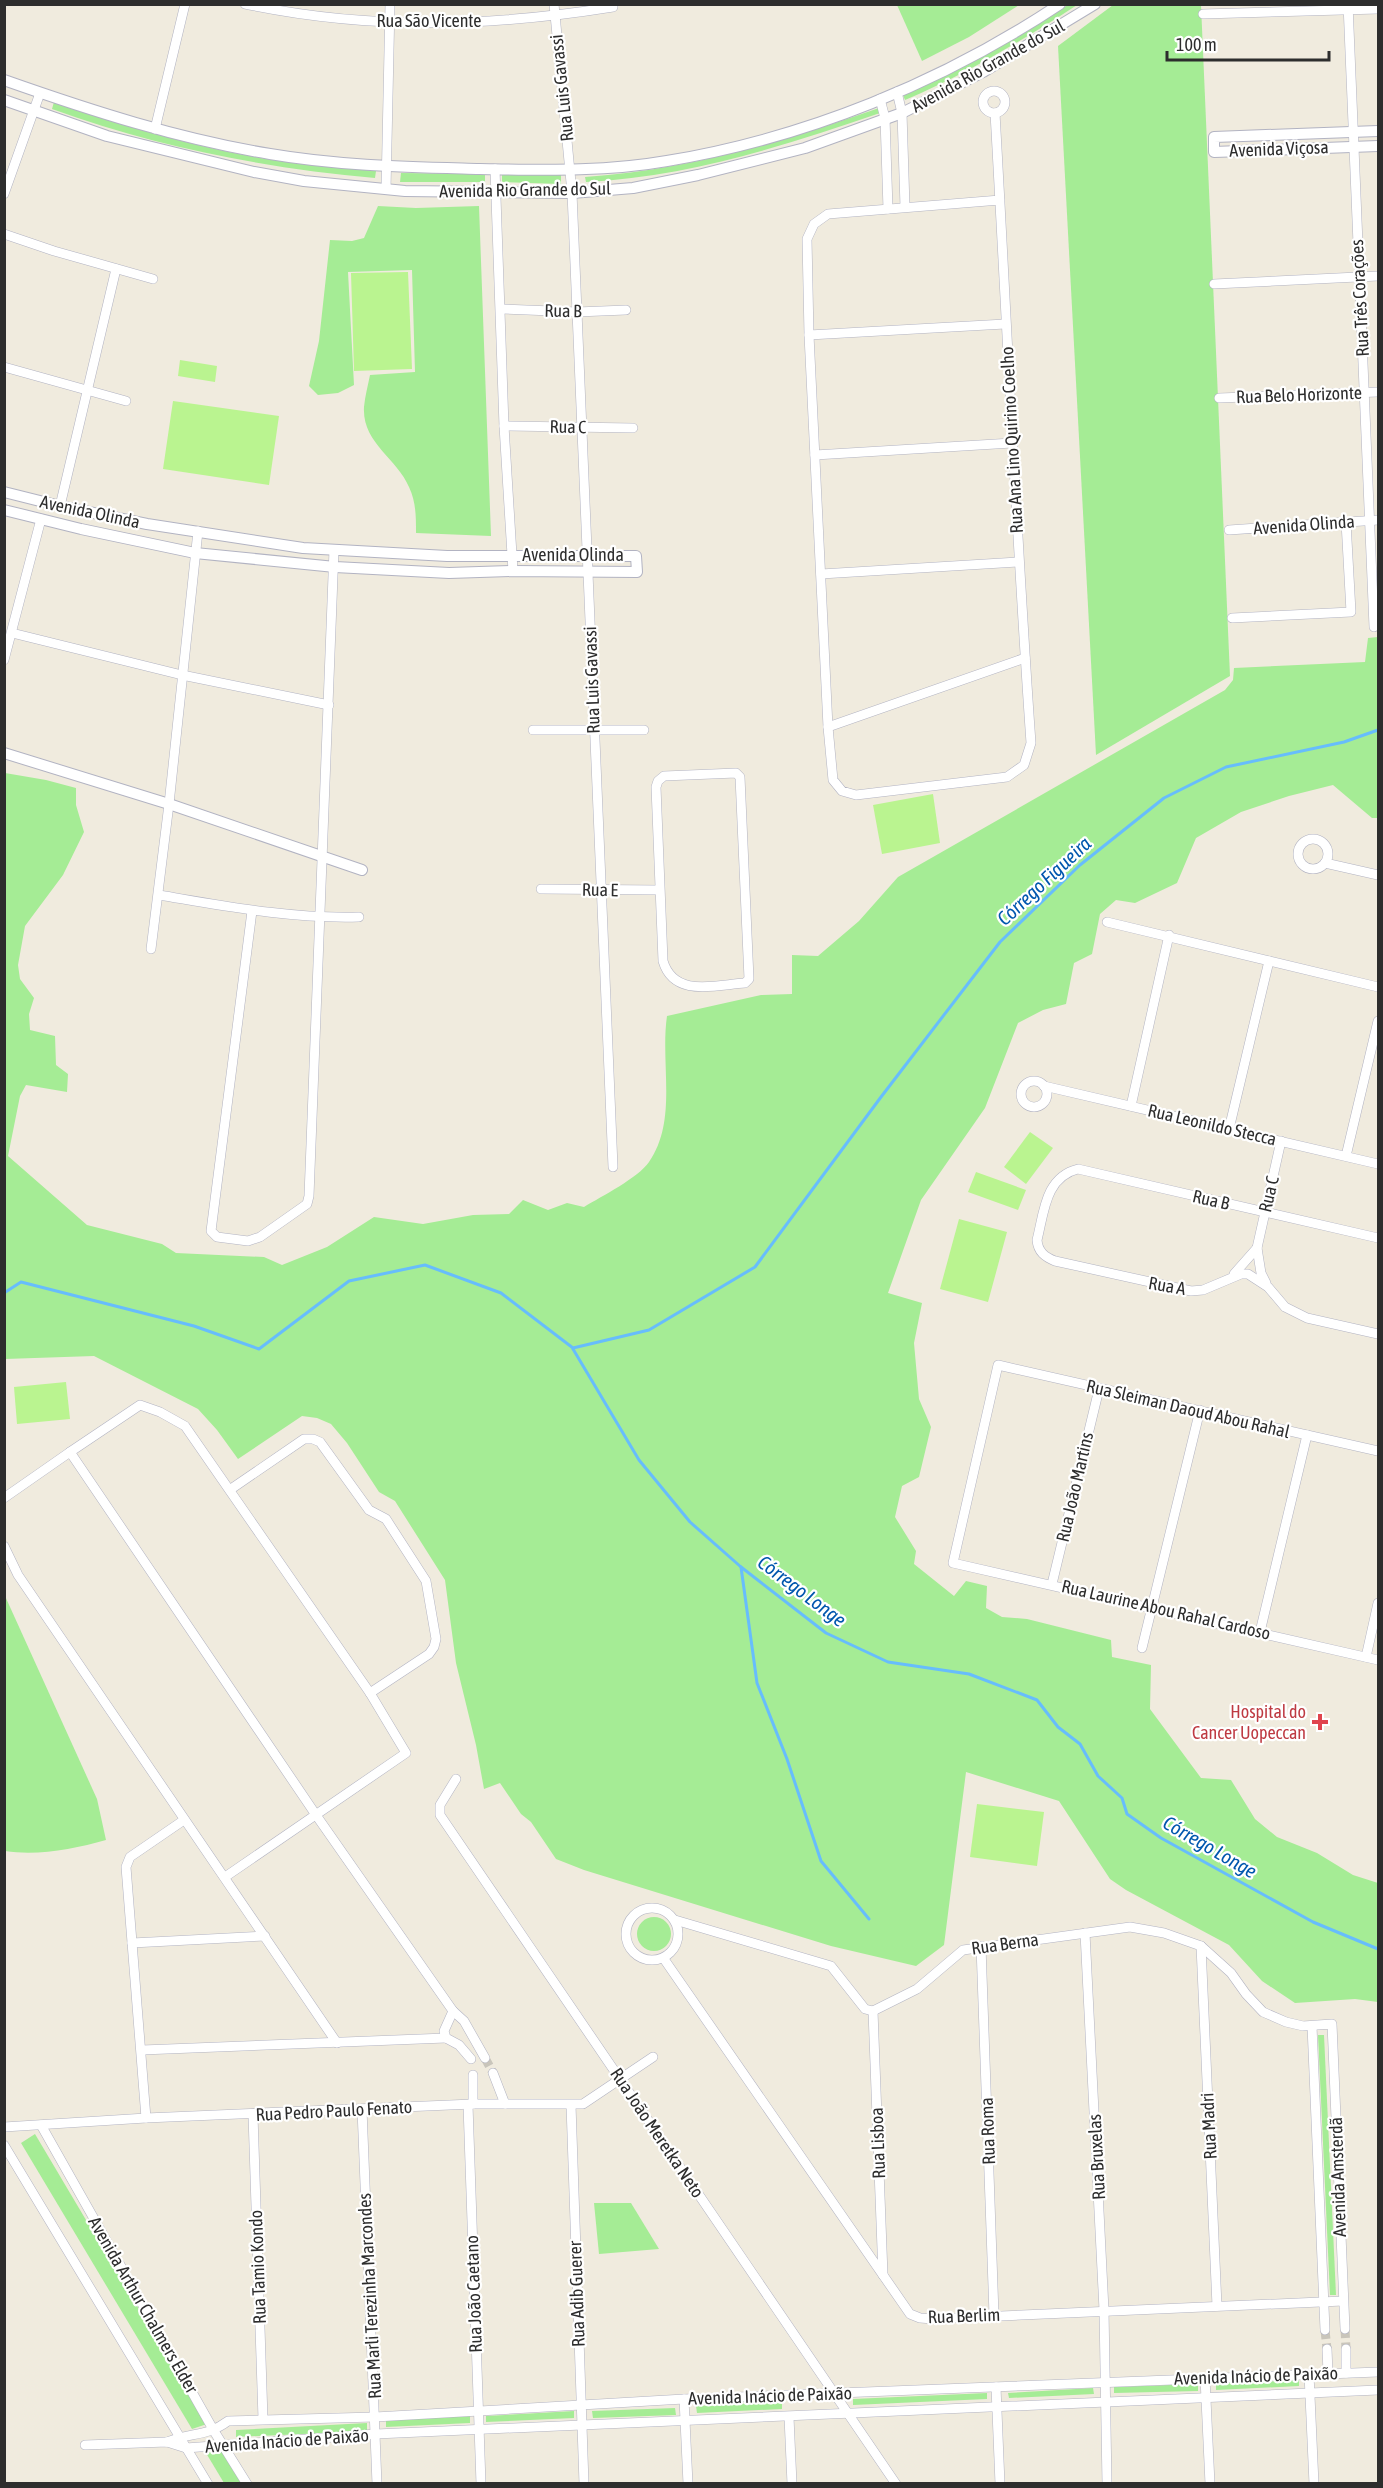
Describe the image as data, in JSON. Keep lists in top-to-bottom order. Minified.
{"streets":{"street":["Rua São Vicente","Avenida Rio Grande do Sul","Rua Luis Gavassi","Avenida Viçosa","Rua Três Corações","Rua B","Rua Belo Horizonte","Rua C","Rua Ana Lino Quirino Coelho","Avenida Olinda","Rua E","Rua Leonildo Stecca","Rua A","Rua Sleiman Daoud Abou Rahal","Rua João Martins","Rua Laurine Abou Rahal Cardoso","Rua Berna","Rua Pedro Paulo Fenato","Rua Madri","Rua Roma","Rua João Meretka Neto","Rua Lisboa","Rua Bruxelas","Avenida Amsterdã","Rua Tamio Kondo","Rua João Caetano","Rua Adib Guerer","Rua Marli Terezinha Marcondes","Avenida Arthur Chalmers Elder","Rua Berlim","Avenida Inácio de Paixão"]},"crossings":[["Rua São Vicente","Rua Luis Gavassi"],["Avenida Rio Grande do Sul","Rua Luis Gavassi"],["Rua Luis Gavassi","Rua B"],["Rua Luis Gavassi","Rua C"],["Rua Luis Gavassi","Avenida Olinda"],["Rua Luis Gavassi","Rua E"],["Avenida Viçosa","Rua Três Corações"],["Rua Três Corações","Rua Belo Horizonte"],["Rua Três Corações","Avenida Olinda"],["Rua B","Rua C"],["Rua B","Rua A"],["Rua C","Rua Leonildo Stecca"],["Rua C","Rua A"],["Rua Sleiman Daoud Abou Rahal","Rua João Martins"],["Rua Sleiman Daoud Abou Rahal","Rua Laurine Abou Rahal Cardoso"],["Rua João Martins","Rua Laurine Abou Rahal Cardoso"],["Rua Berna","Rua Madri"],["Rua Berna","Rua Roma"],["Rua Berna","Rua Lisboa"],["Rua Berna","Rua Bruxelas"],["Rua Berna","Avenida Amsterdã"],["Rua Pedro Paulo Fenato","Rua João Meretka Neto"],["Rua Pedro Paulo Fenato","Rua Tamio Kondo"],["Rua Pedro Paulo Fenato","Rua João Caetano"],["Rua Pedro Paulo Fenato","Rua Adib Guerer"],["Rua Pedro Paulo Fenato","Rua Marli Terezinha Marcondes"],["Rua Pedro Paulo Fenato","Avenida Arthur Chalmers Elder"],["Rua Madri","Rua Berlim"],["Rua Roma","Rua Berlim"],["Rua João Meretka Neto","Avenida Inácio de Paixão"],["Rua Lisboa","Rua Berlim"],["Rua Bruxelas","Rua Berlim"],["Rua Bruxelas","Avenida Inácio de Paixão"],["Avenida Amsterdã","Rua Berlim"],["Rua Tamio Kondo","Avenida Inácio de Paixão"],["Rua João Caetano","Avenida Inácio de Paixão"],["Rua Adib Guerer","Avenida Inácio de Paixão"],["Rua Marli Terezinha Marcondes","Avenida Inácio de Paixão"],["Avenida Arthur Chalmers Elder","Avenida Inácio de Paixão"]],"water":["Córrego Figueira","Córrego Longe"],"places":{"health":["Hospital do Cancer Uopeccan"]},"scale_bar":"100 m"}
